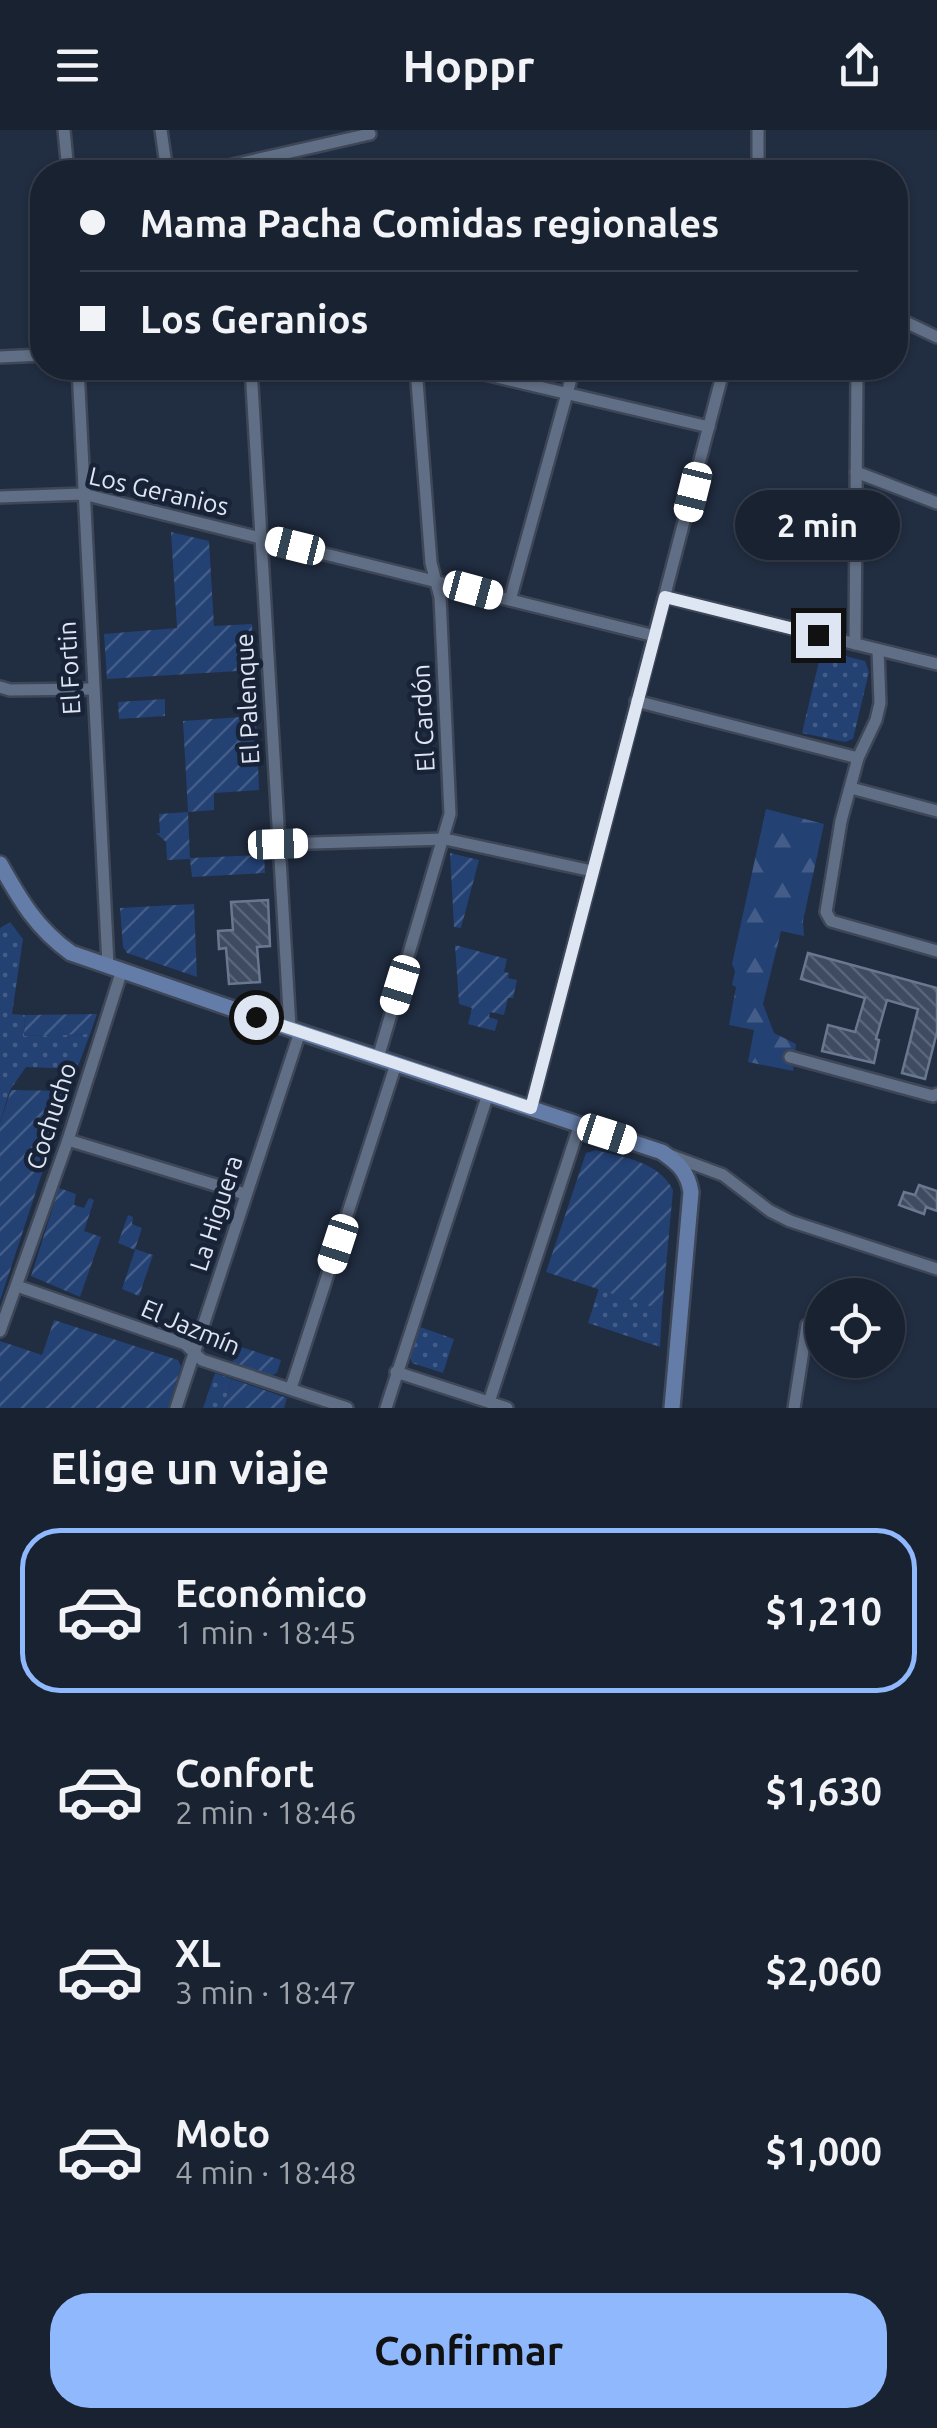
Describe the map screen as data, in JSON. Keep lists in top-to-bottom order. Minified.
{"streets":{"street":["Los Geranios","El Fortin","El Palenque","El Cardón","Cochucho","La Higuera","El Jazmín"]},"crossings":[["Los Geranios","El Fortin"],["Los Geranios","El Palenque"],["Los Geranios","El Cardón"],["El Fortin","Cochucho"],["El Palenque","La Higuera"],["Cochucho","El Jazmín"],["La Higuera","El Jazmín"]],"page":{"header":"Hoppr","banner":["Mama Pacha Comidas regionales","Los Geranios"],"bubble":"2 min","heading":"Elige un viaje","list":[{"name":"Económico","note":"1 min · 18:45","value":"$1,210"},{"name":"Confort","note":"2 min · 18:46","value":"$1,630"},{"name":"XL","note":"3 min · 18:47","value":"$2,060"},{"name":"Moto","note":"4 min · 18:48","value":"$1,000"}],"buttons":"Confirmar"}}
